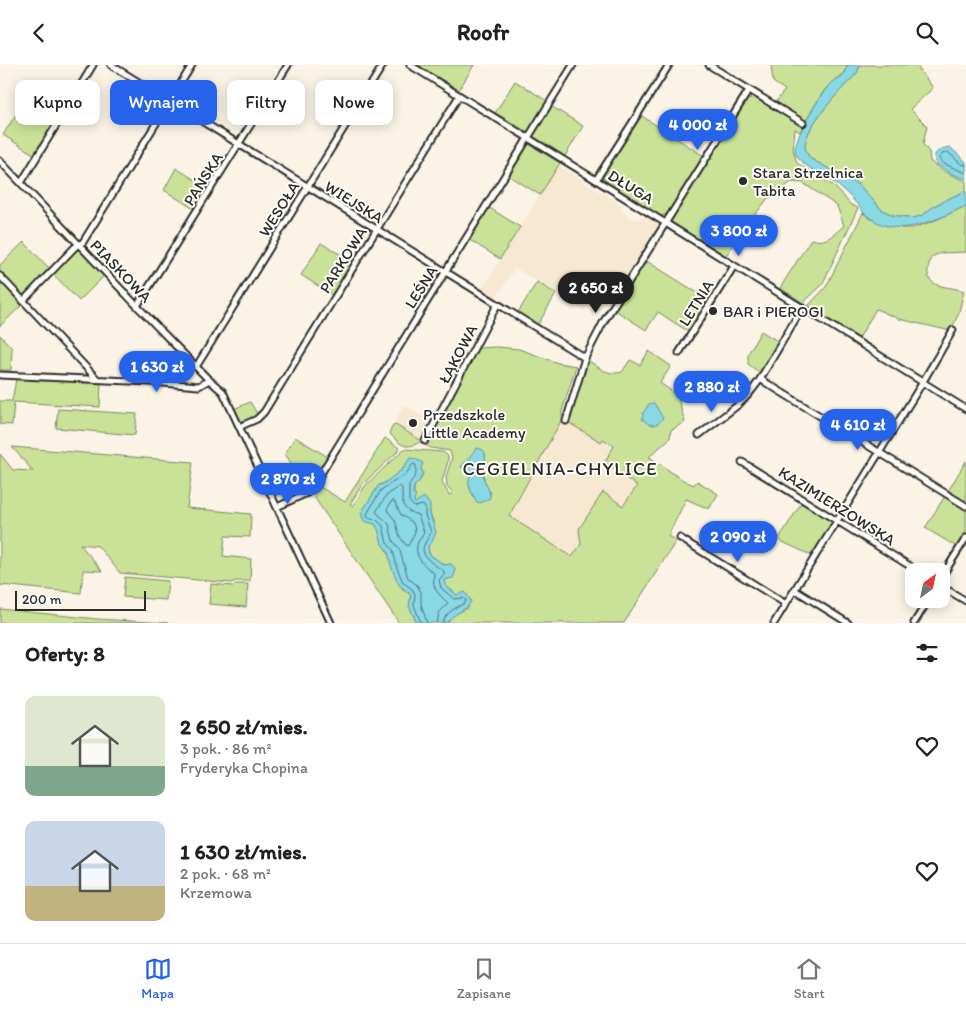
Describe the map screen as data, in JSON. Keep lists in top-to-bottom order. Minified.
{"streets":{"street":["PAŃSKA","DŁUGA","WIEJSKA","WESOŁA","PARKOWA","PIASKOWA","LEŚNA","LETNIA","ŁĄKOWA","KAZIMIERZOWSKA"]},"crossings":[["PAŃSKA","WIEJSKA"],["PAŃSKA","PIASKOWA"],["DŁUGA","PARKOWA"],["DŁUGA","LEŚNA"],["DŁUGA","LETNIA"],["WIEJSKA","WESOŁA"],["WIEJSKA","PARKOWA"],["WIEJSKA","LEŚNA"],["WIEJSKA","ŁĄKOWA"],["WESOŁA","PIASKOWA"],["PARKOWA","PIASKOWA"],["PIASKOWA","LEŚNA"]],"districts":["CEGIELNIA-CHYLICE"],"places":["Stara Strzelnica Tabita","BAR i PIEROGI","Przedszkole Little Academy"],"scale_bar":"200 m","north":"top right","page":{"header":"Roofr","chip":["Kupno","Wynajem","Filtry","Nowe"],"price":["4 000 zł","3 800 zł","2 650 zł","1 630 zł","2 880 zł","4 610 zł","2 870 zł","2 090 zł"],"scale":"200 m","heading":"Oferty: 8","list":[{"name":"2 650 zł/mies.","note":"3 pok. · 86 m² · Fryderyka Chopina"},{"name":"1 630 zł/mies.","note":"2 pok. · 68 m² · Krzemowa"}],"tabs":["Mapa","Zapisane","Start"]}}
